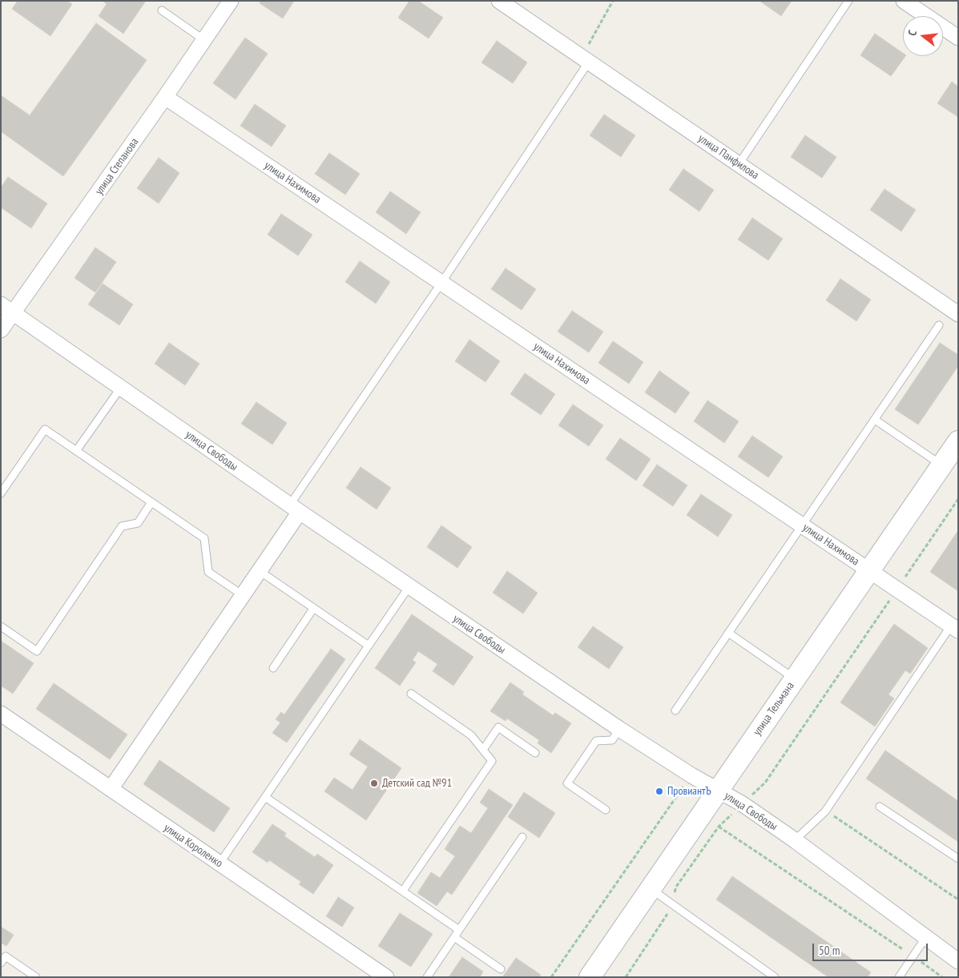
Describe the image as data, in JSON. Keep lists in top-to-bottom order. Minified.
{"streets":{"main road":["улица Тельмана"],"street":["улица Панфилова","улица Степанова","улица Нахимова","улица Свободы","улица Короленко"]},"crossings":[["улица Степанова","улица Нахимова"],["улица Степанова","улица Свободы"],["улица Нахимова","улица Тельмана"],["улица Свободы","улица Тельмана"]],"places":["Детский сад №91","ПровиантЪ"],"scale_bar":"50 m","north":"left"}
